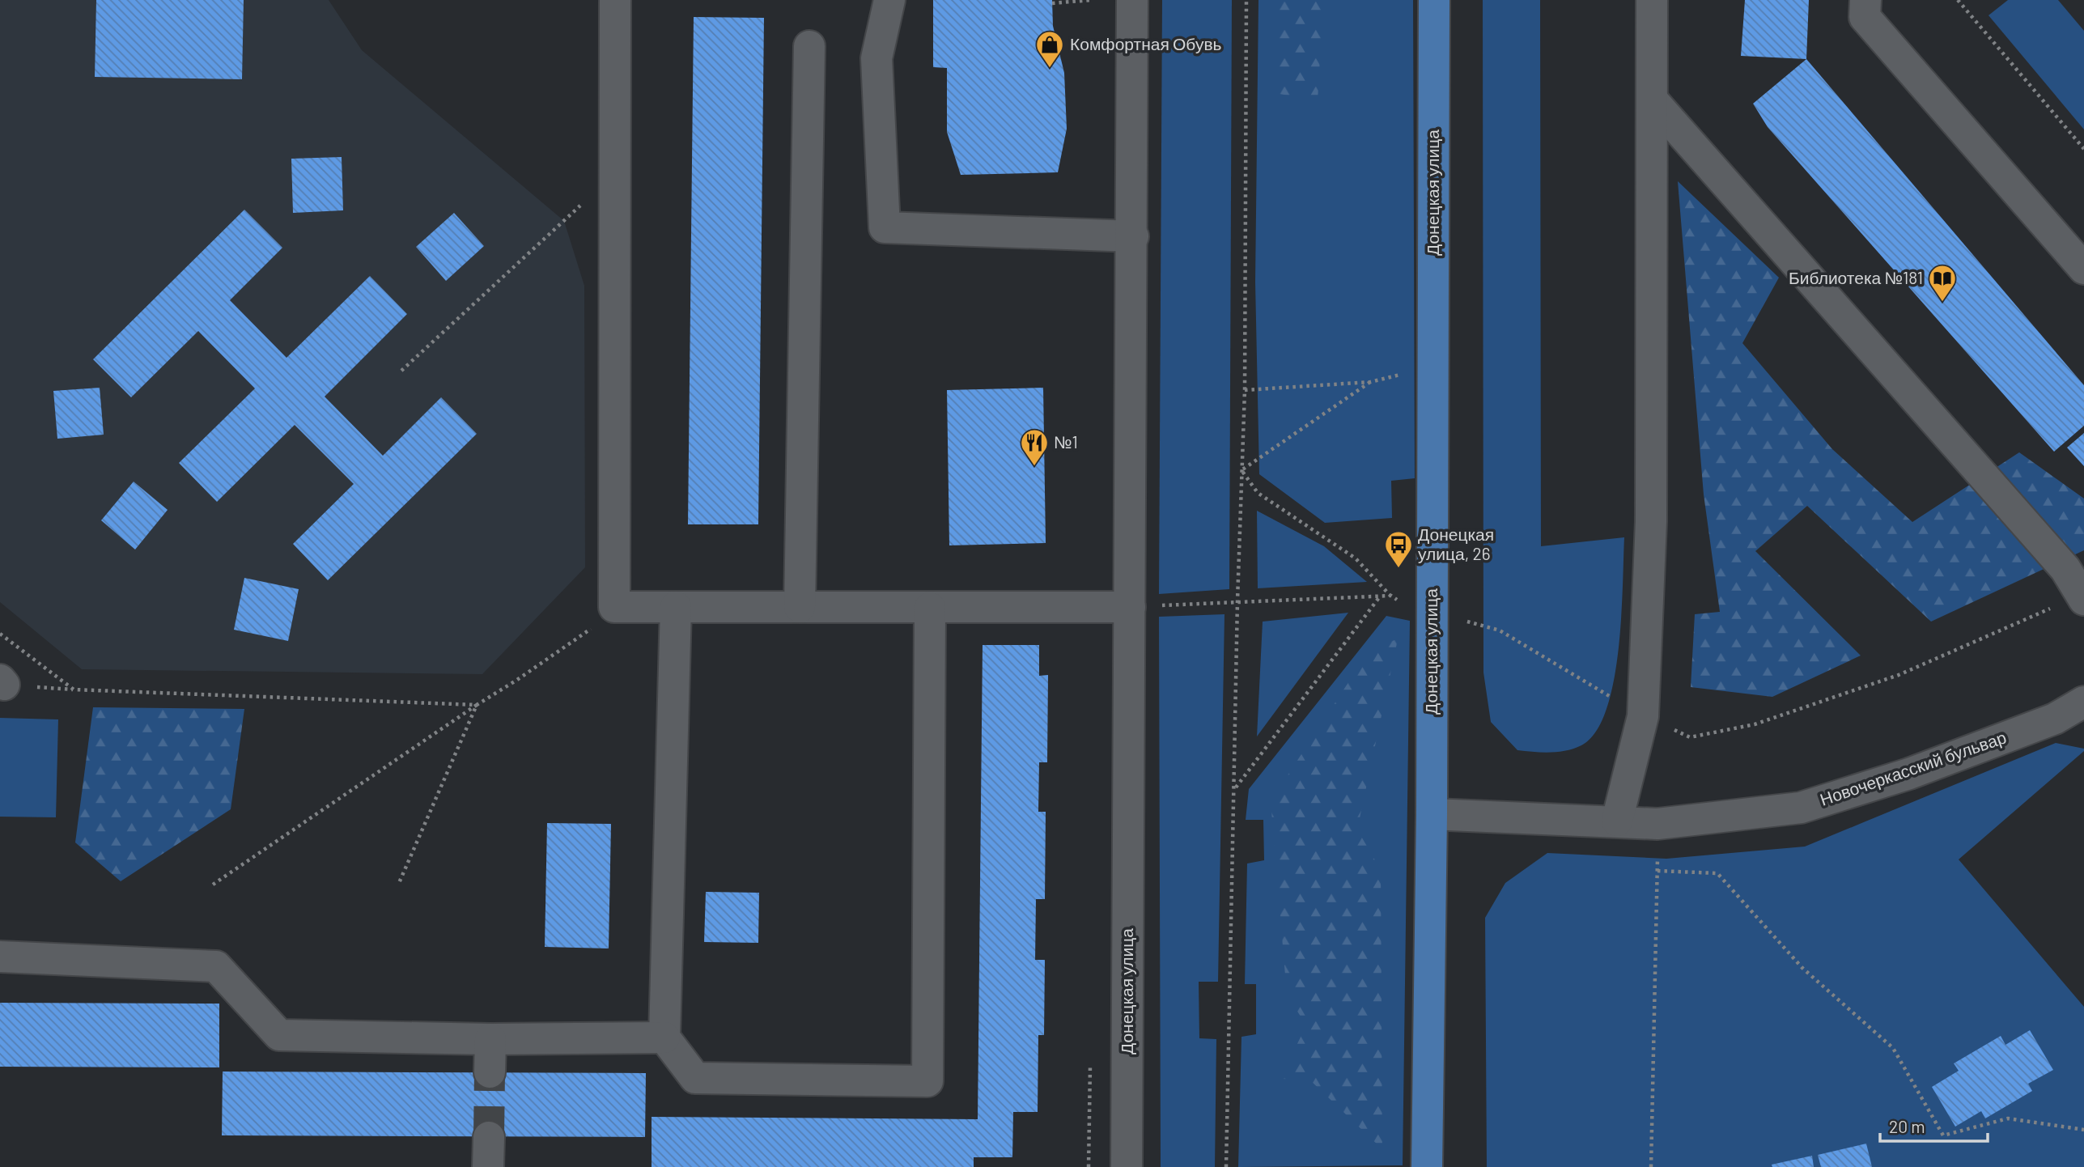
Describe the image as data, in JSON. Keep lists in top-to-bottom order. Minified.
{"streets":{"main road":["Донецкая улица"],"street":["Новочеркасский бульвар"]},"crossings":[["Донецкая улица","Новочеркасский бульвар"]],"places":{"shop":["Комфортная Обувь"],"library":["Библиотека №181"],"restaurant":["№1"],"bus stop":["Донецкая улица, 26"]},"scale_bar":"20 m"}
